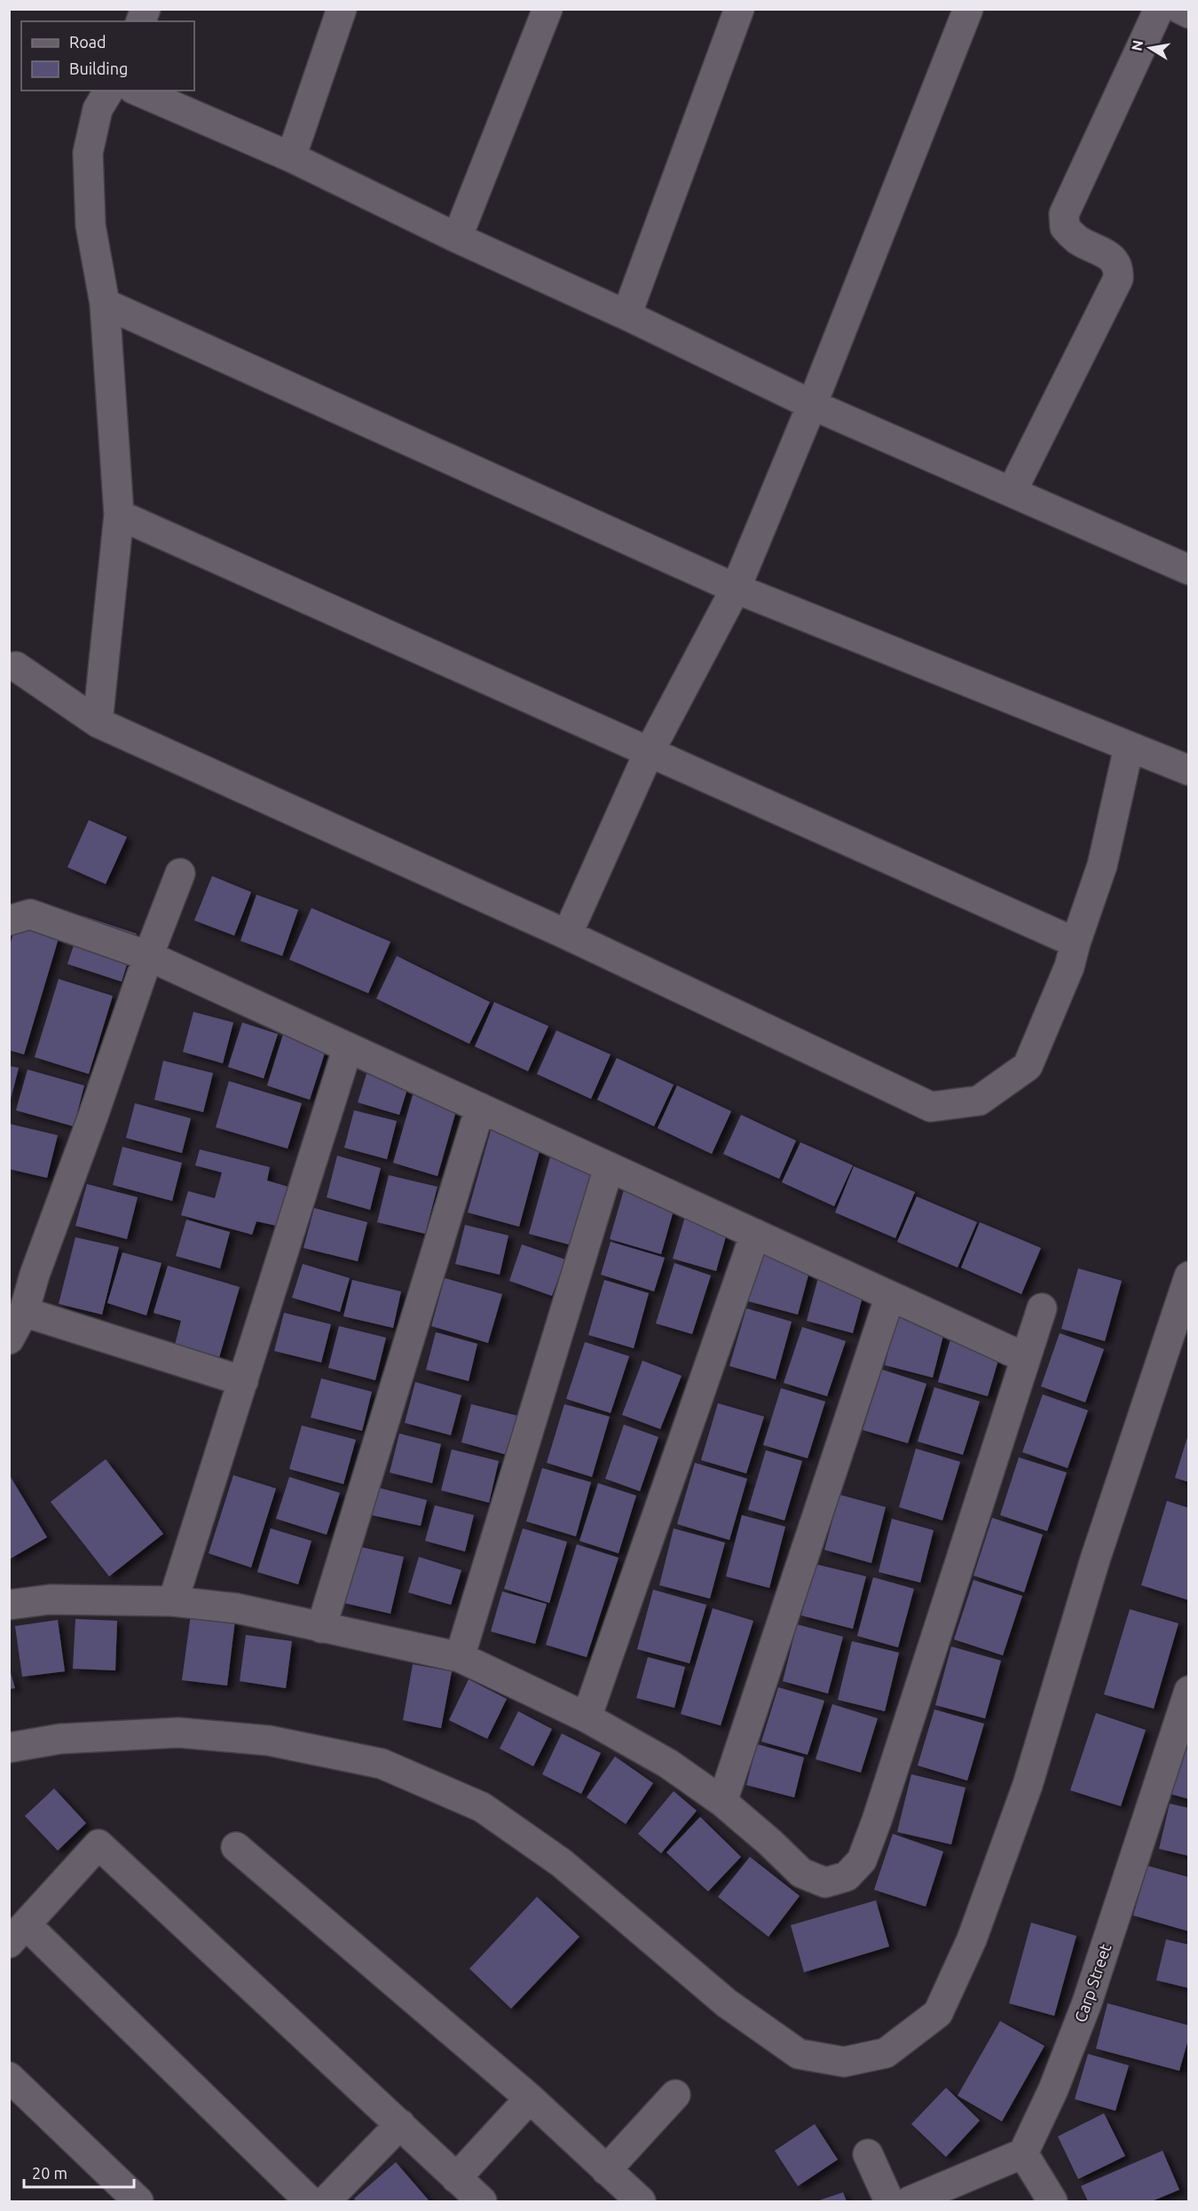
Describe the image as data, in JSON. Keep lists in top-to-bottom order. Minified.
{"streets":{"street":["Carp Street"]},"legend":["Road","Building"],"scale_bar":"20 m","north":"left"}
